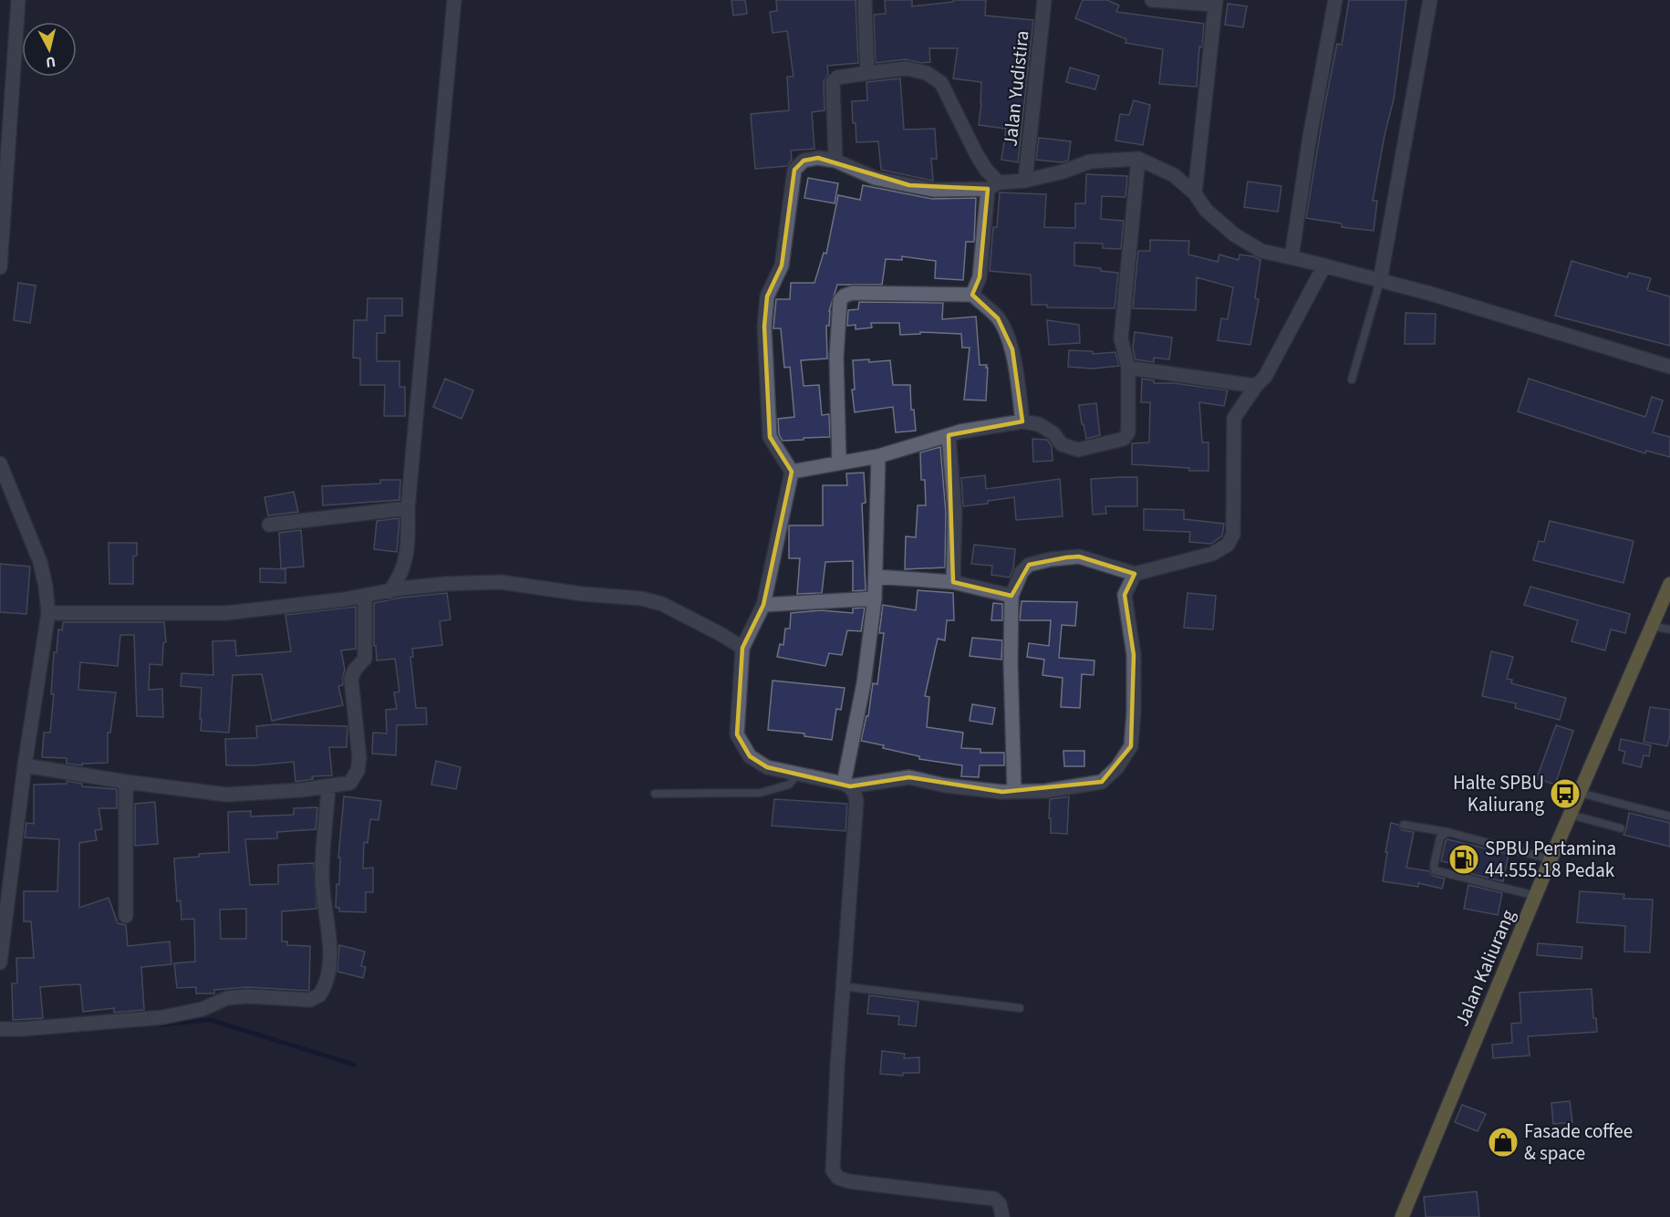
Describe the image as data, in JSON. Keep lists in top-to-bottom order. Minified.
{"streets":{"main road":["Jalan Kaliurang"],"street":["Jalan Yudistira"]},"places":{"bus stop":["Halte SPBU Kaliurang"],"fuel station":["SPBU Pertamina 44.555.18 Pedak"],"shop":["Fasade coffee & space"]},"north":"bottom"}
